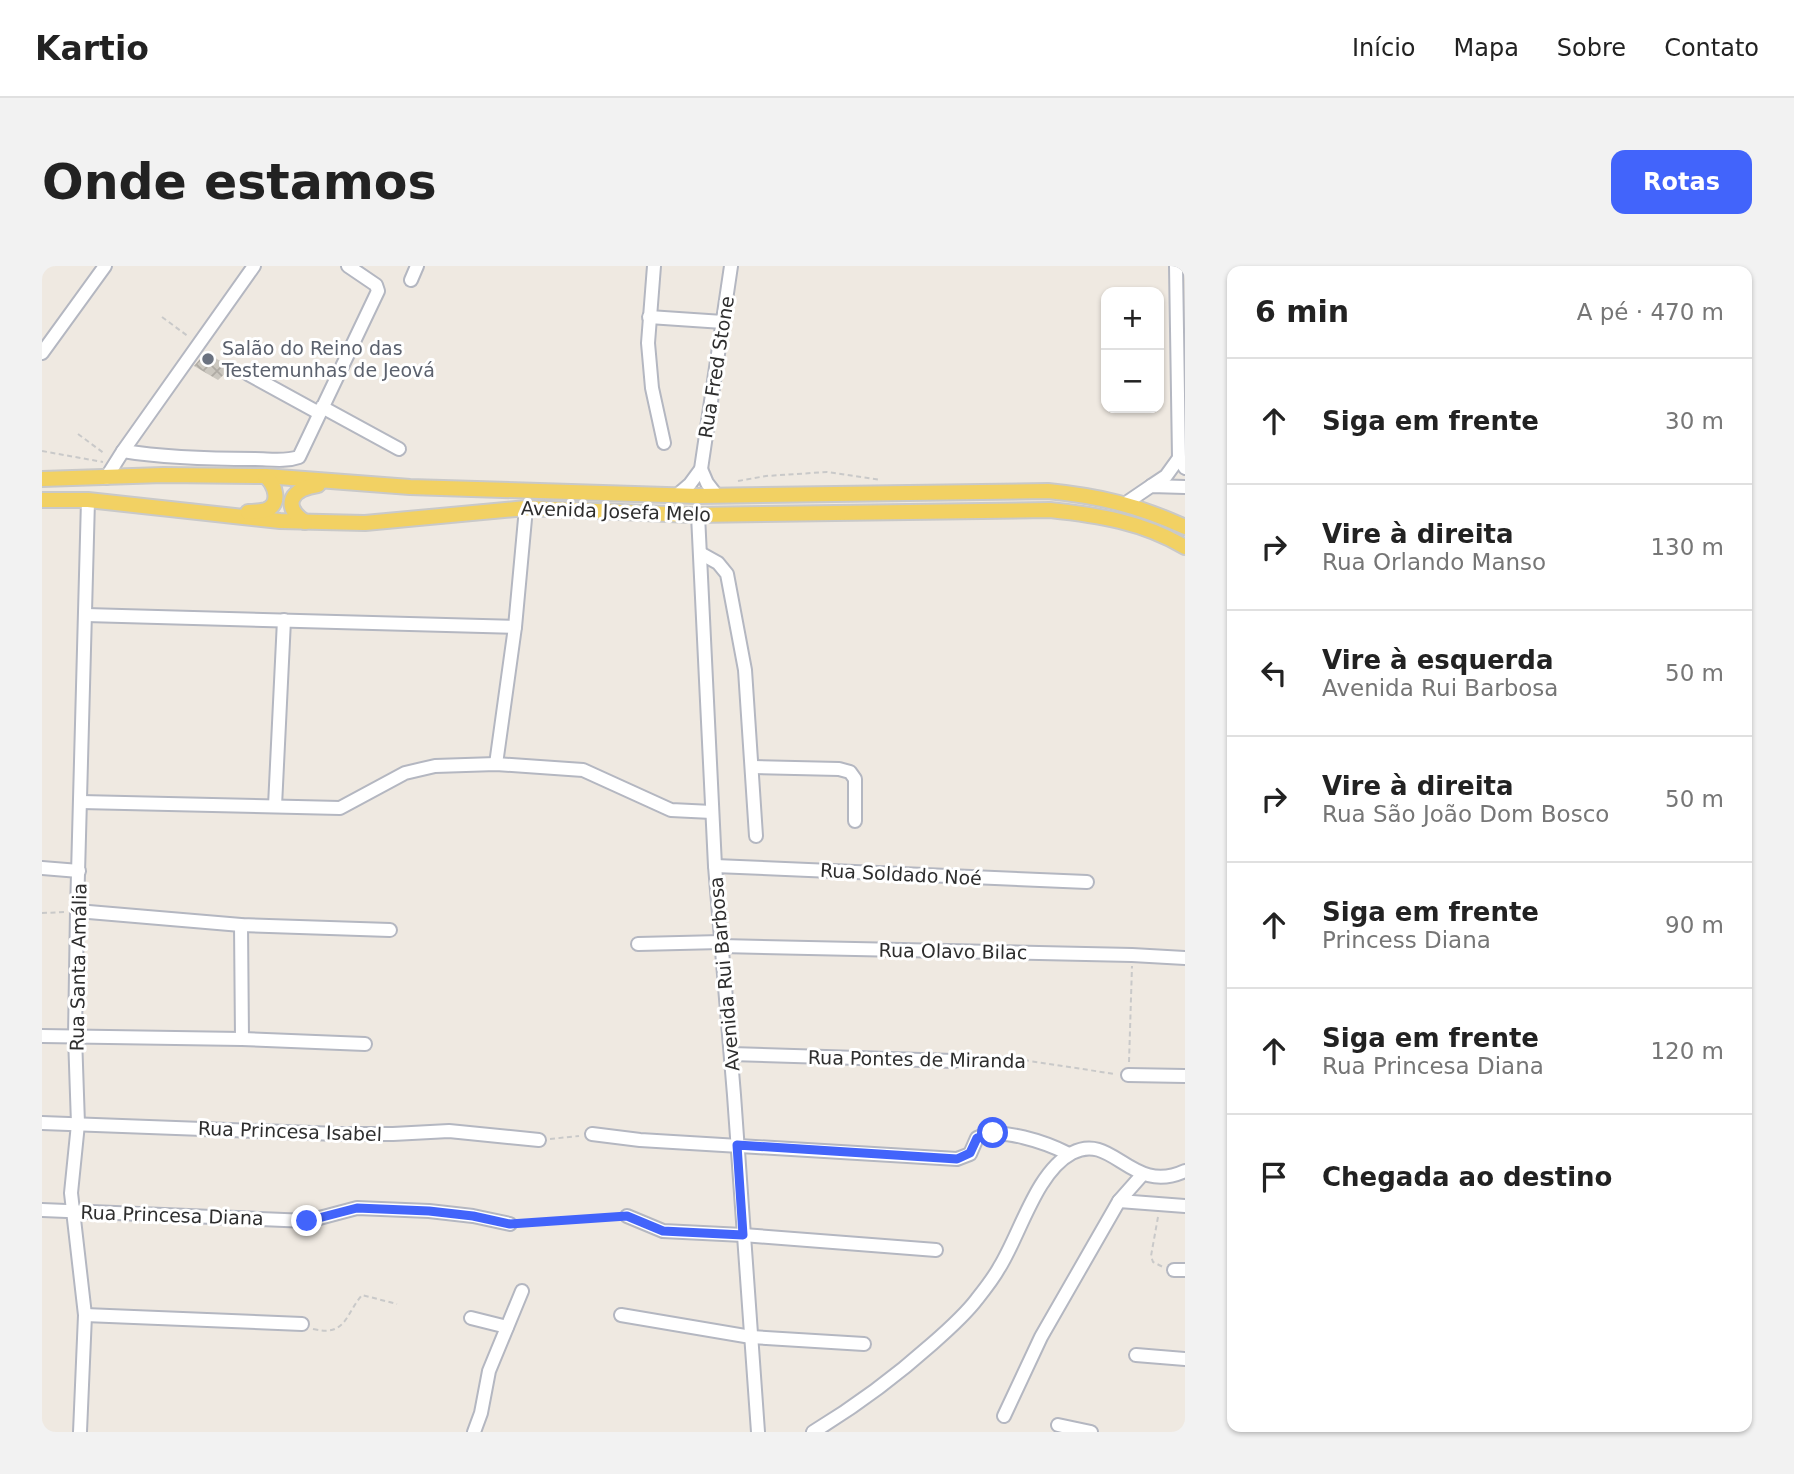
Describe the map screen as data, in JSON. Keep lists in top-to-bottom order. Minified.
{"streets":{"main road":["Avenida Josefa Melo"],"street":["Rua Fred Stone","Rua Soldado Noé","Rua Olavo Bilac","Rua Santa Amália","Avenida Rui Barbosa","Rua Pontes de Miranda","Rua Princesa Isabel","Rua Princesa Diana"]},"crossings":[["Avenida Josefa Melo","Rua Santa Amália"],["Avenida Josefa Melo","Avenida Rui Barbosa"],["Rua Soldado Noé","Avenida Rui Barbosa"],["Rua Olavo Bilac","Avenida Rui Barbosa"],["Rua Santa Amália","Rua Princesa Isabel"],["Rua Santa Amália","Rua Princesa Diana"],["Avenida Rui Barbosa","Rua Pontes de Miranda"]],"places":["Salão do Reino das Testemunhas de Jeová"],"page":{"header":"Kartio","nav":["Início","Mapa","Sobre","Contato"],"buttons":"Rotas","title":"Onde estamos","heading":["6 min","A pé · 470 m"],"map_buttons":["+","−"],"list":[["Siga em frente","30 m"],["Vire à direita","Rua Orlando Manso","130 m"],["Vire à esquerda","Avenida Rui Barbosa","50 m"],["Vire à direita","Rua São João Dom Bosco","50 m"],["Siga em frente","Princess Diana","90 m"],["Siga em frente","Rua Princesa Diana","120 m"],"Chegada ao destino"]}}
